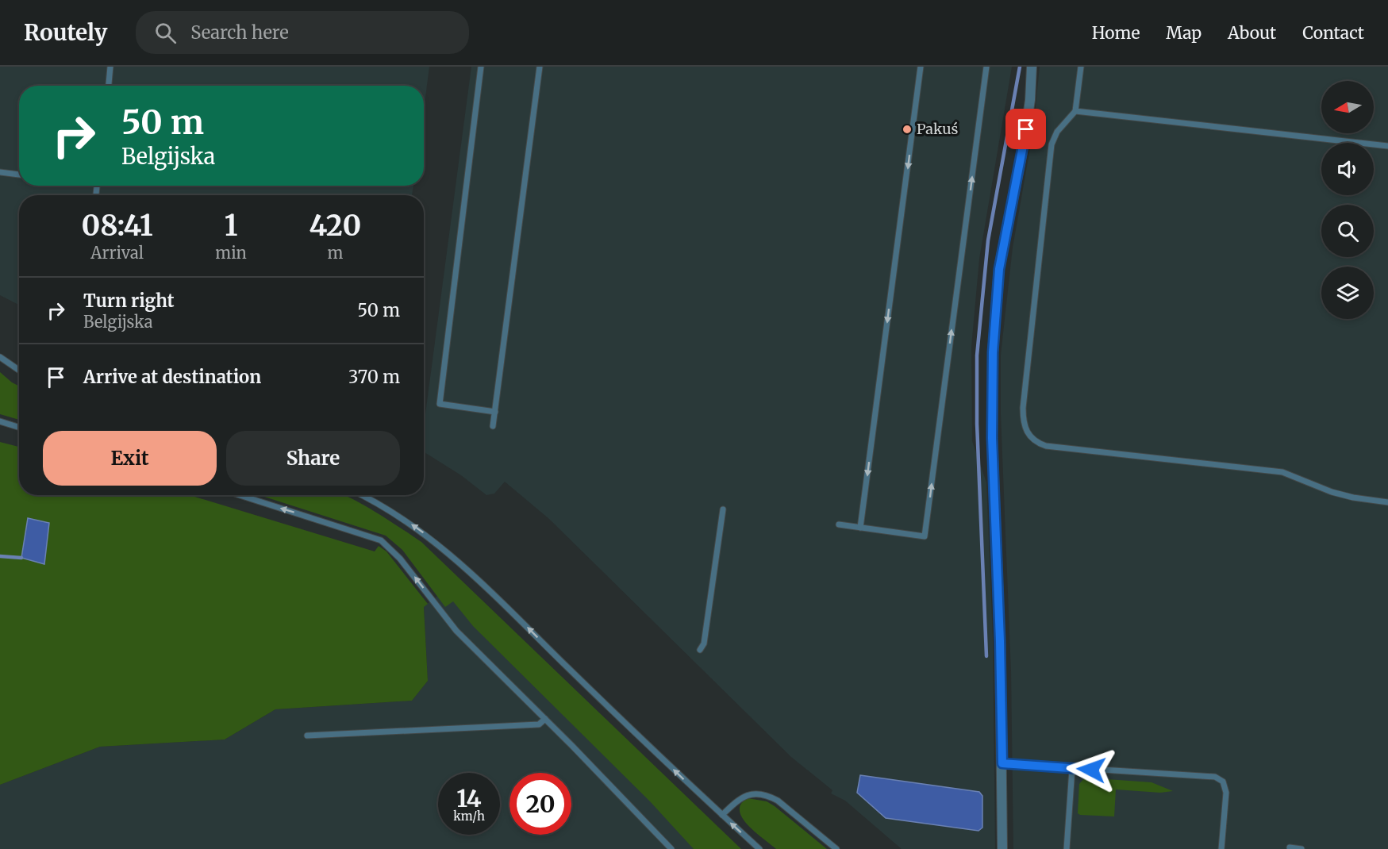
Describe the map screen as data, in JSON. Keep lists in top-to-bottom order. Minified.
{"places":["Pakuś"],"north":"left","page":{"header":"Routely","search":"Search here","nav":["Home","Map","About","Contact"],"turn":["50 m","Belgijska"],"eta":["08:41","Arrival","1","min","420","m"],"list":[{"name":"Turn right","note":"Belgijska","value":"50 m"},{"name":"Arrive at destination","value":"370 m"}],"buttons":["Exit","Share"],"speed":"14 km/h","limit":"20"}}
